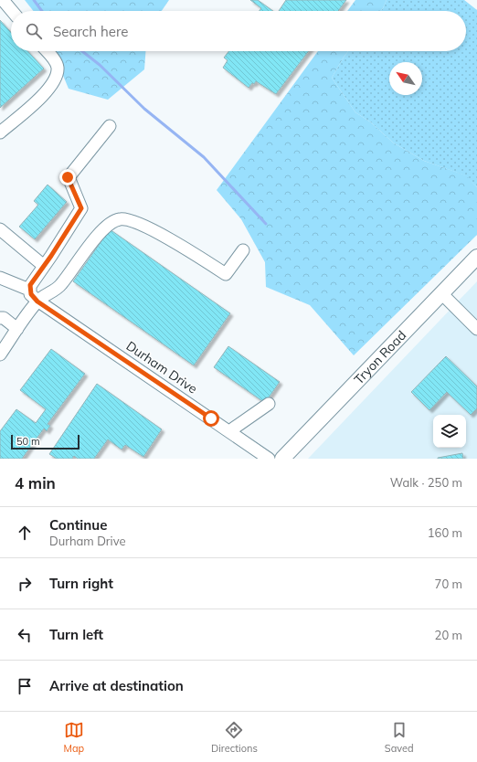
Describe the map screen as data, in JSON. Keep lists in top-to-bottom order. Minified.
{"streets":{"main road":["Tryon Road"],"street":["Durham Drive"]},"scale_bar":"50 m","north":"top left","page":{"search":"Search here","scale":"50 m","heading":["4 min","Walk · 250 m"],"list":[["Continue","Durham Drive","160 m"],["Turn right","70 m"],["Turn left","20 m"],"Arrive at destination"],"nav":["Map","Directions","Saved"]}}
